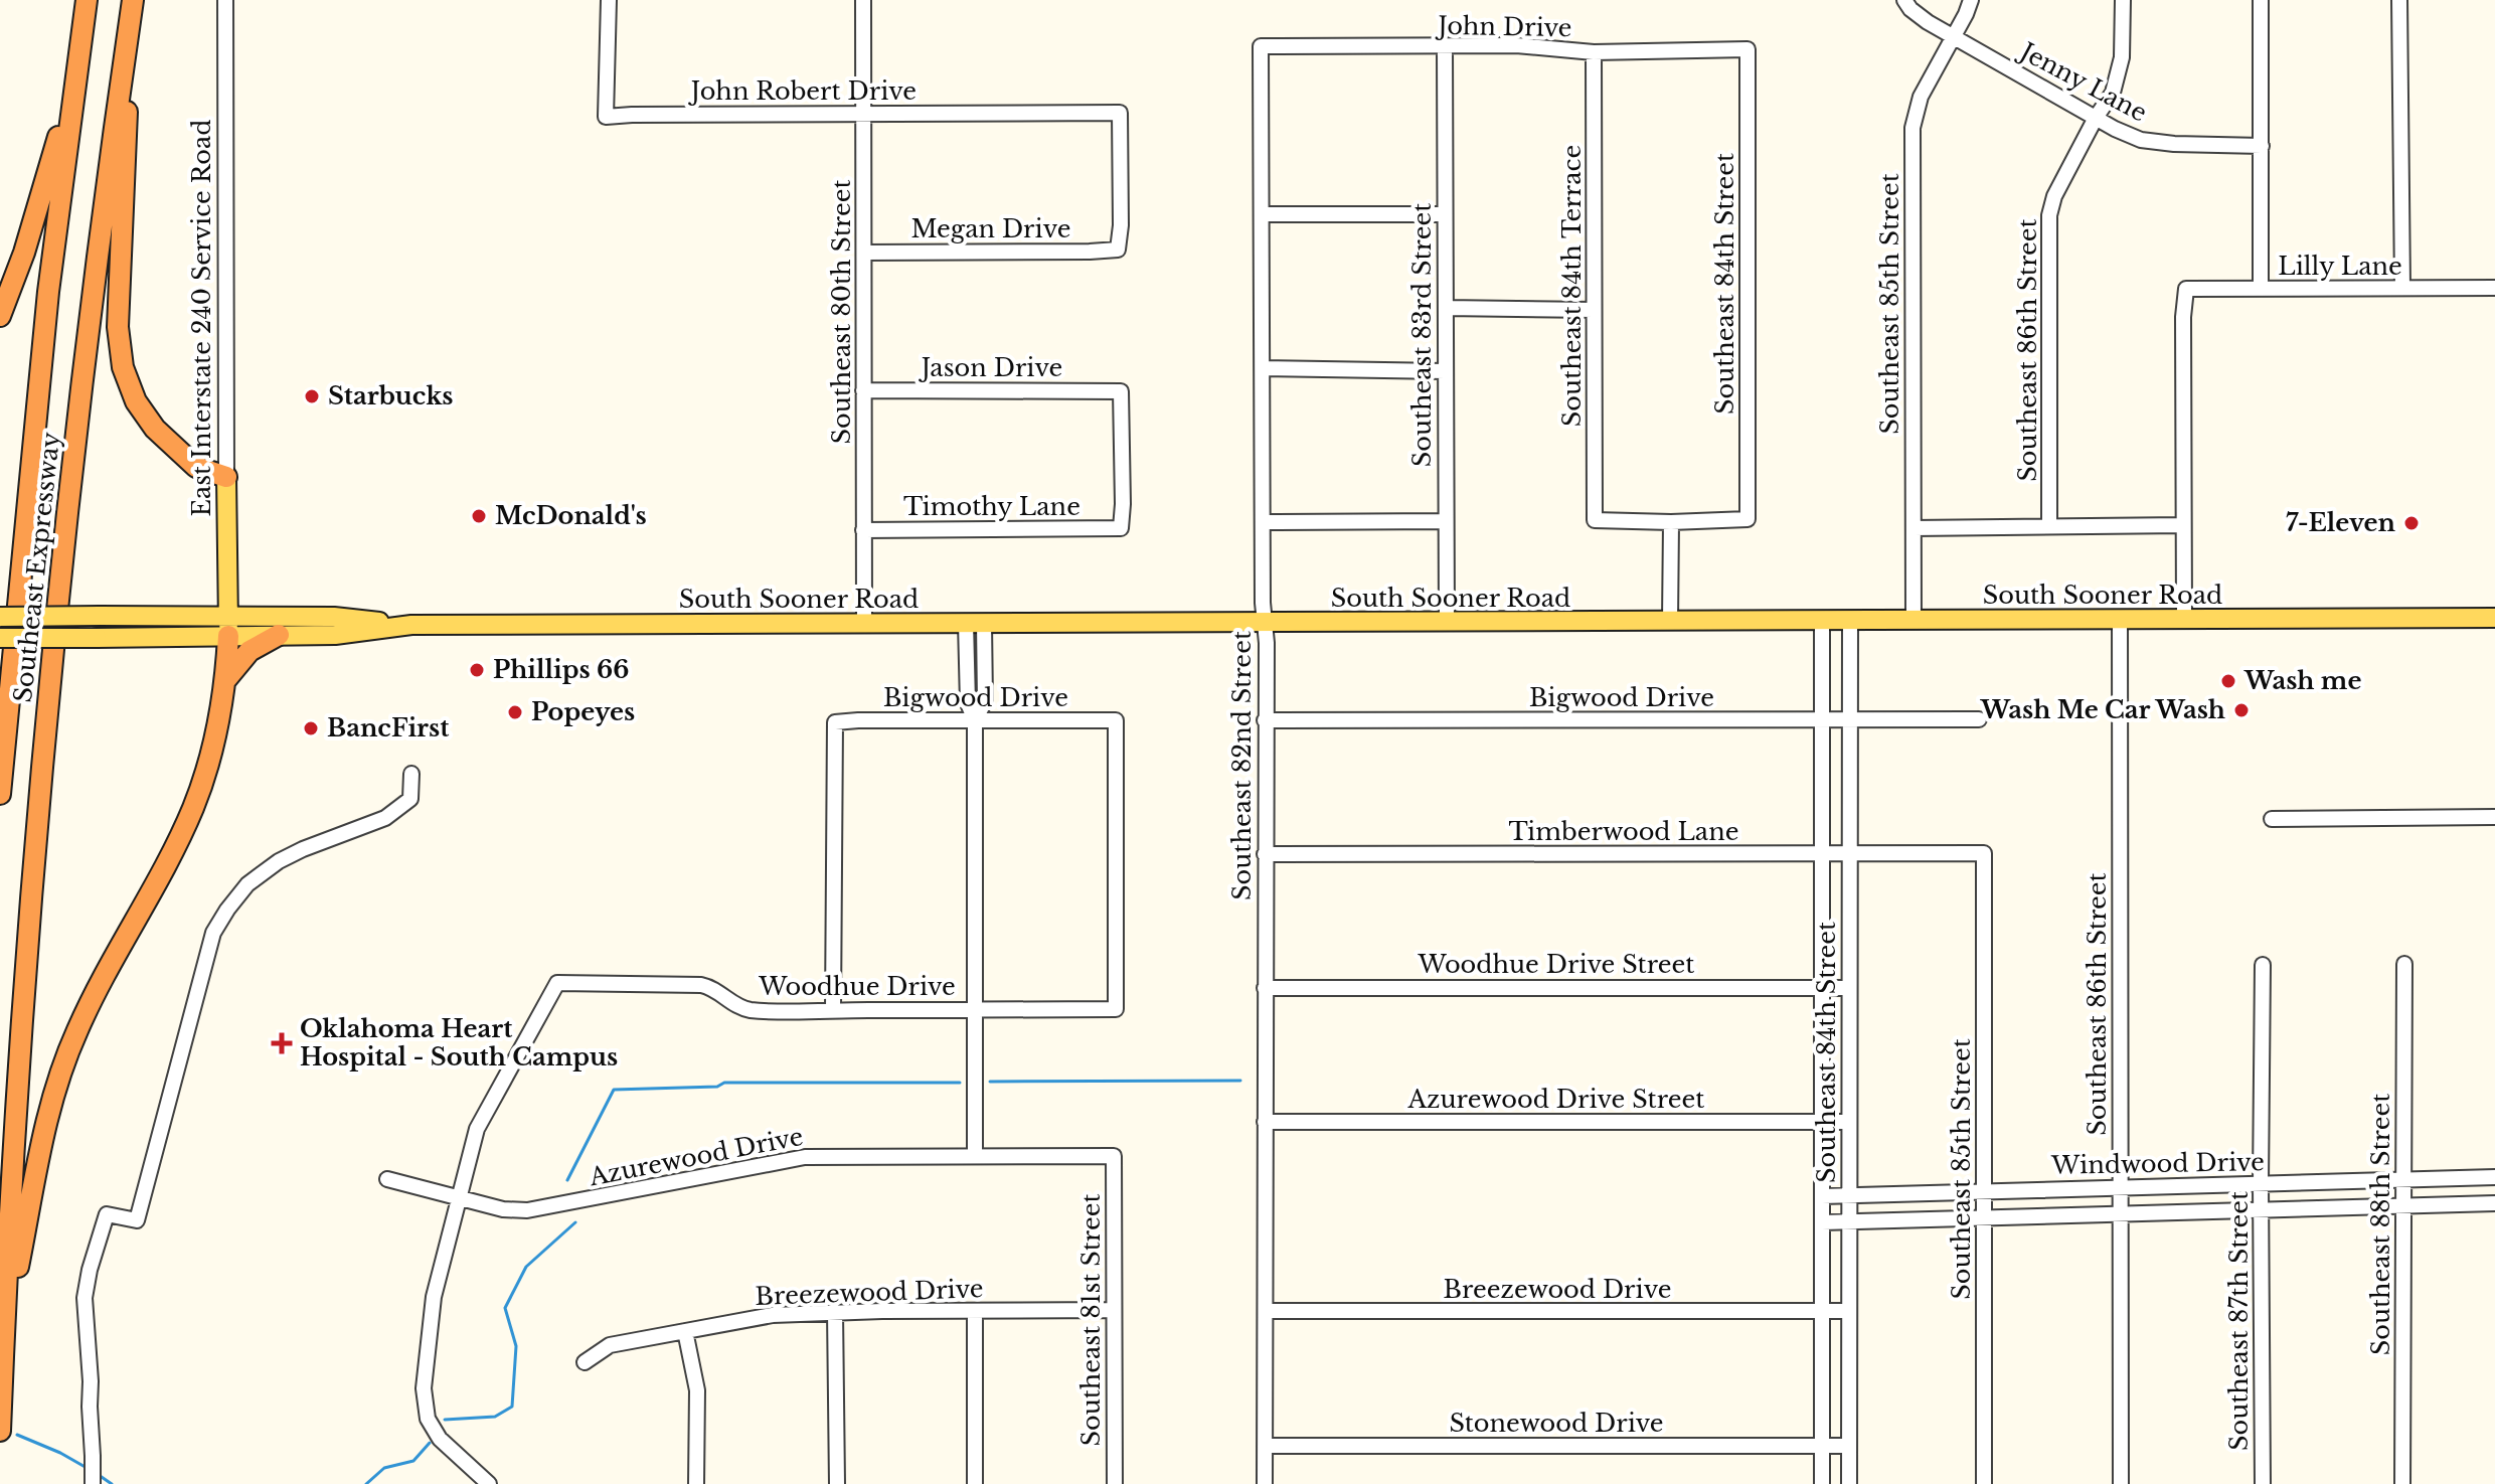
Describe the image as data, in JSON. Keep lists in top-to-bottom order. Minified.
{"streets":{"highway":["Southeast Expressway"],"main road":["East Interstate 240 Service Road","South Sooner Road"],"street":["John Drive","Jenny Lane","John Robert Drive","Megan Drive","Lilly Lane","Southeast 84th Street","Southeast 84th Terrace","Southeast 85th Street","Southeast 80th Street","Southeast 83rd Street","Southeast 86th Street","Jason Drive","Timothy Lane","Bigwood Drive","Southeast 82nd Street","Timberwood Lane","Woodhue Drive Street","Woodhue Drive","Azurewood Drive Street","Azurewood Drive","Windwood Drive","Southeast 88th Street","Breezewood Drive","Southeast 81st Street","Southeast 87th Street","Stonewood Drive"]},"crossings":[["John Drive","Southeast 84th Street"],["John Drive","Southeast 84th Terrace"],["John Drive","Southeast 83rd Street"],["John Drive","Southeast 82nd Street"],["Jenny Lane","Southeast 85th Street"],["Jenny Lane","Southeast 86th Street"],["John Robert Drive","Megan Drive"],["John Robert Drive","Southeast 80th Street"],["Megan Drive","Southeast 80th Street"],["Southeast 84th Street","Southeast 84th Terrace"],["Southeast 84th Street","South Sooner Road"],["Southeast 84th Street","Bigwood Drive"],["Southeast 84th Street","Timberwood Lane"],["Southeast 84th Street","Woodhue Drive Street"],["Southeast 84th Street","Azurewood Drive Street"],["Southeast 84th Street","Windwood Drive"],["Southeast 84th Street","Breezewood Drive"],["Southeast 84th Street","Stonewood Drive"],["Southeast 85th Street","South Sooner Road"],["Southeast 85th Street","Timberwood Lane"],["Southeast 85th Street","Windwood Drive"],["Southeast 80th Street","Jason Drive"],["Southeast 80th Street","Timothy Lane"],["Southeast 80th Street","South Sooner Road"],["East Interstate 240 Service Road","South Sooner Road"],["Southeast 83rd Street","South Sooner Road"],["Southeast 86th Street","South Sooner Road"],["Southeast 86th Street","Windwood Drive"],["Jason Drive","Timothy Lane"],["South Sooner Road","Southeast 82nd Street"],["Bigwood Drive","Southeast 82nd Street"],["Bigwood Drive","Woodhue Drive"],["Southeast 82nd Street","Timberwood Lane"],["Southeast 82nd Street","Woodhue Drive Street"],["Southeast 82nd Street","Azurewood Drive Street"],["Southeast 82nd Street","Breezewood Drive"],["Southeast 82nd Street","Stonewood Drive"],["Woodhue Drive","Azurewood Drive"],["Azurewood Drive","Southeast 81st Street"],["Windwood Drive","Southeast 88th Street"],["Windwood Drive","Southeast 87th Street"],["Breezewood Drive","Southeast 81st Street"]],"places":{"other":["Starbucks","McDonald's","7-Eleven","Phillips 66","Wash me","Wash Me Car Wash","Popeyes","BancFirst"],"health":["Oklahoma Heart Hospital - South Campus"]}}
